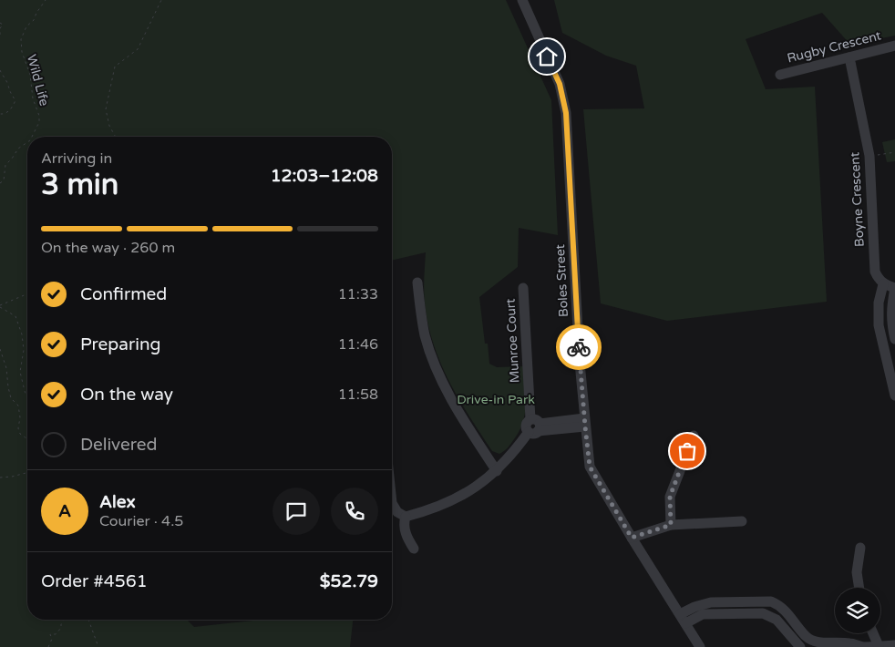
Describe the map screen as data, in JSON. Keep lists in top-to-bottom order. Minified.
{"streets":{"street":["Rugby Crescent","Boyne Crescent","Boles Street","Munroe Court"],"path":["Wild Life"]},"crossings":[["Rugby Crescent","Boyne Crescent"]],"parks":["Drive-in Park"],"page":{"heading":["3 min","Arriving in","12:03–12:08"],"panel":["Alex","Courier · 4.5","Order #4561","$52.79"],"bar":"On the way · 260 m","list":[["Confirmed","11:33"],["Preparing","11:46"],["On the way","11:58"],"Delivered"],"round":"A"}}
